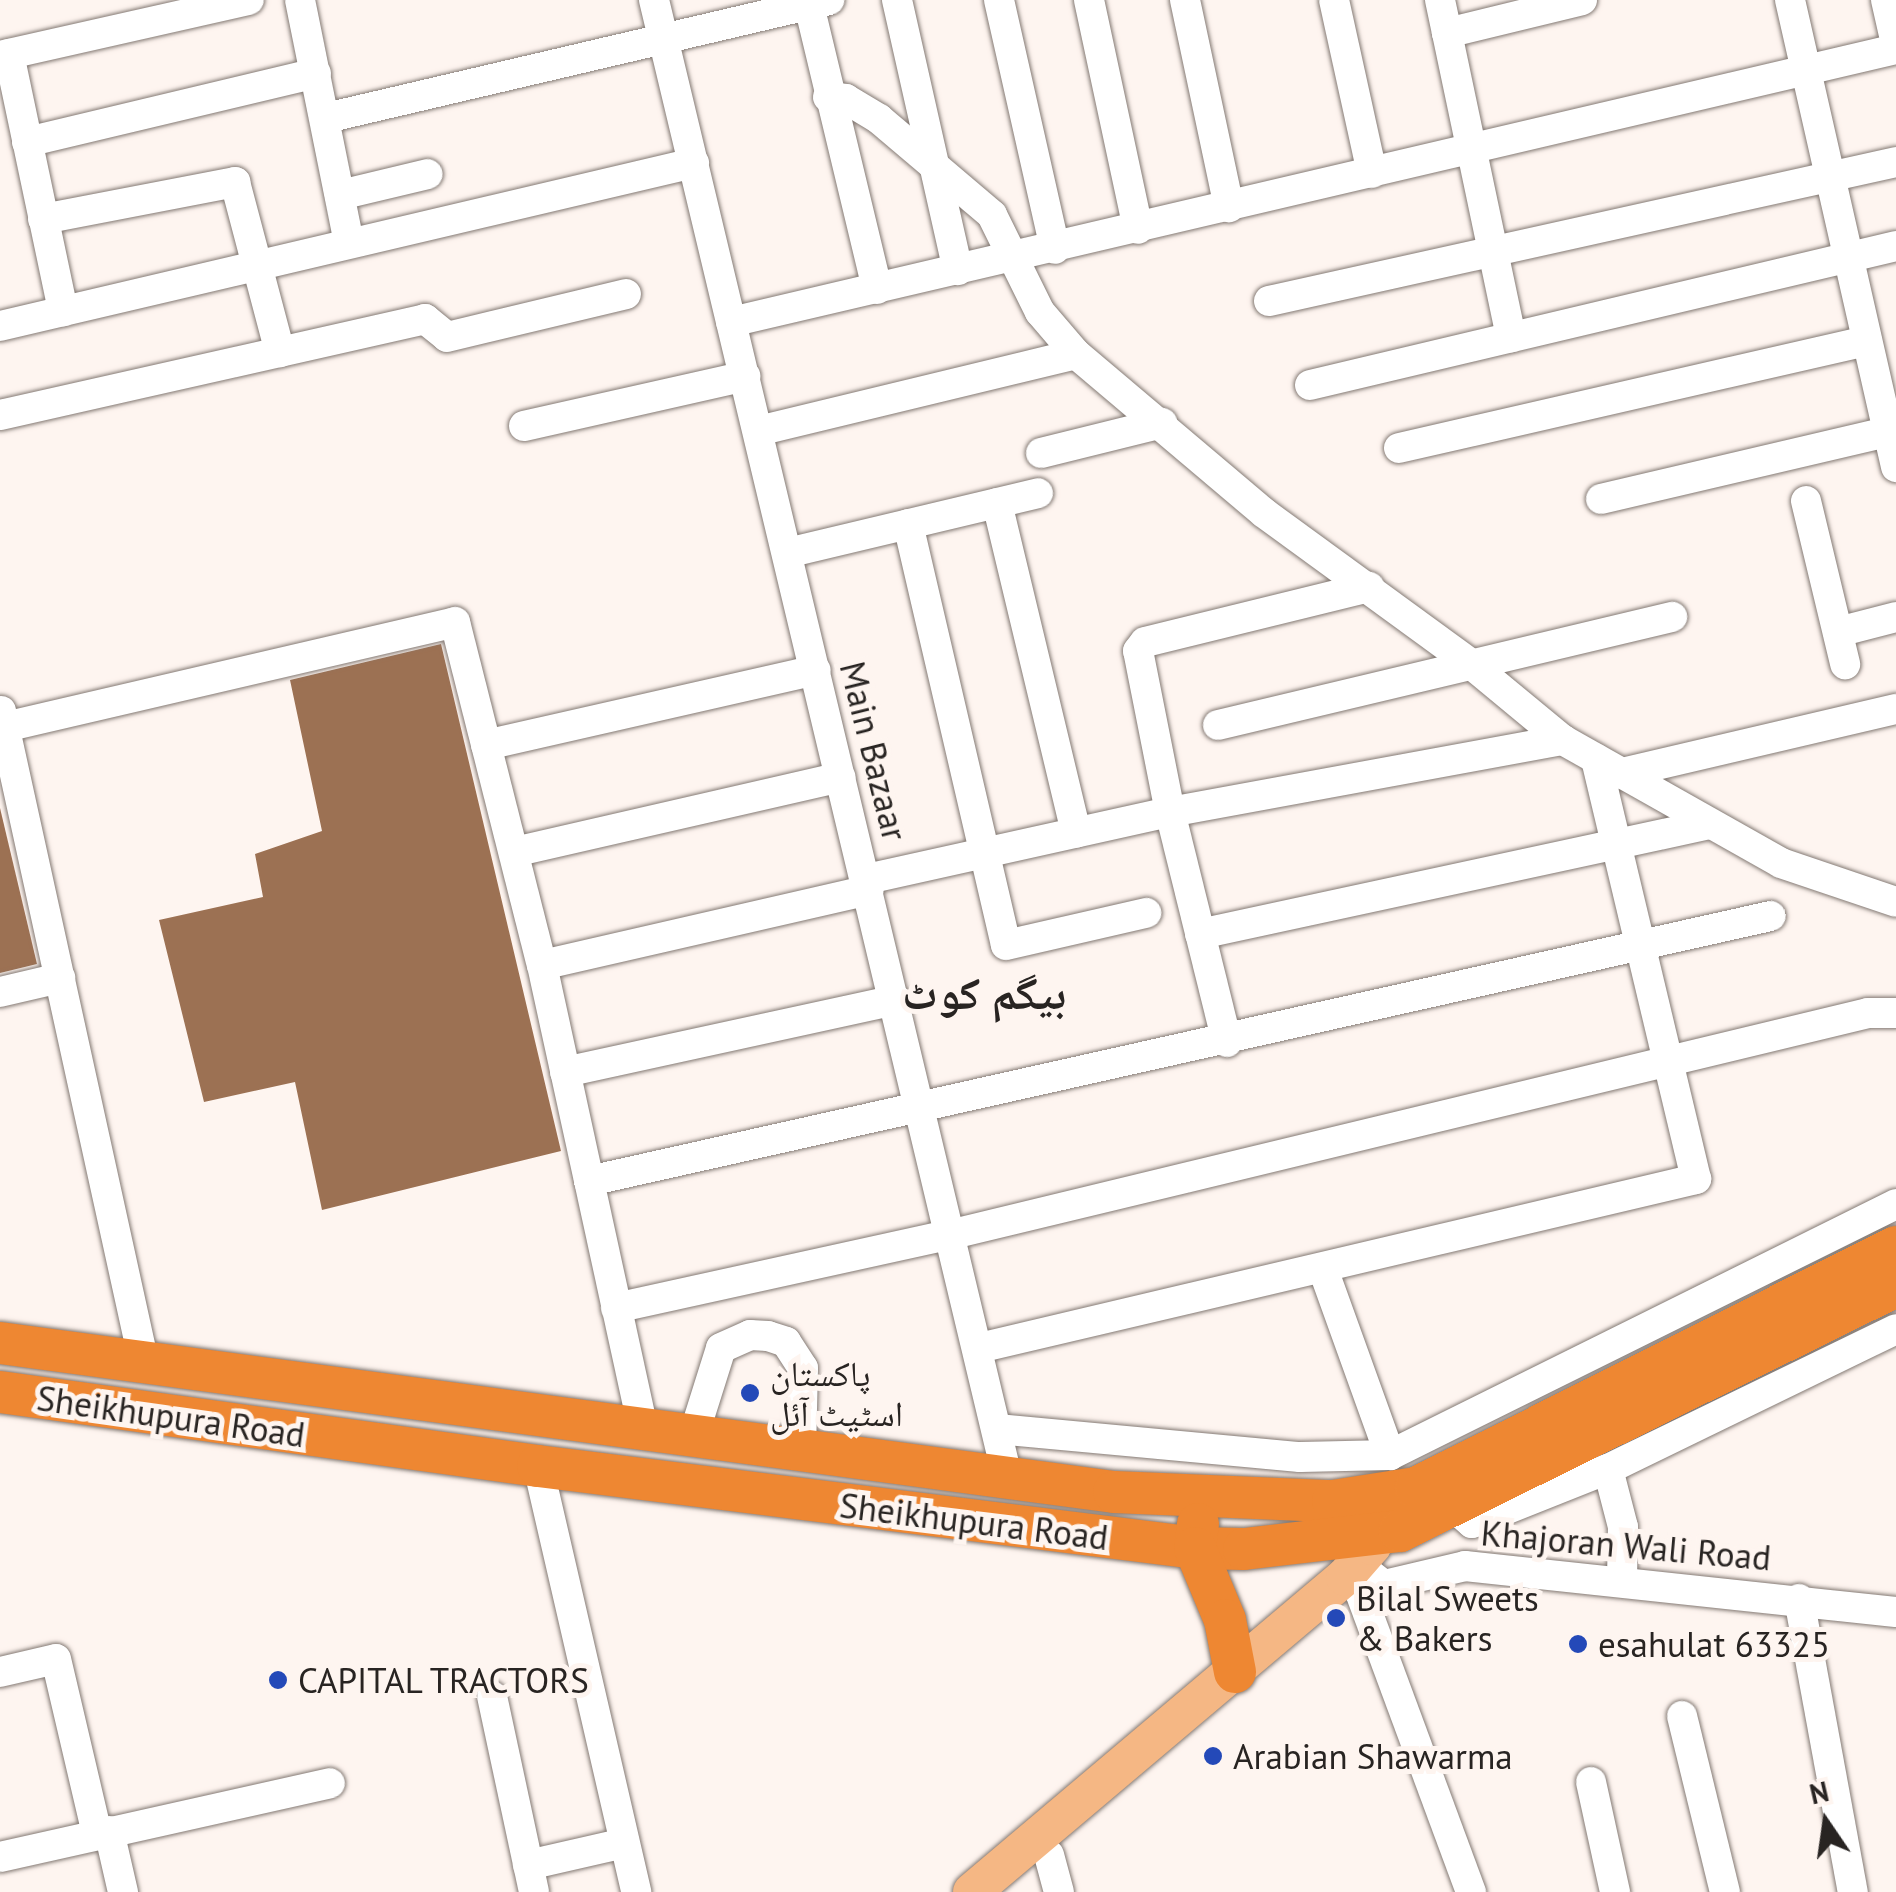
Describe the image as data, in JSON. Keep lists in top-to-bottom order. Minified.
{"streets":{"highway":["Sheikhupura Road"],"street":["Main Bazaar","Khajoran Wali Road"]},"crossings":[["Main Bazaar","Sheikhupura Road"],["Main Bazaar","Khajoran Wali Road"],["Sheikhupura Road","Khajoran Wali Road"]],"districts":["بیگم کوٹ"],"places":["پاکستان اسٹیٹ آئل","Bilal Sweets & Bakers","esahulat 63325","CAPITAL TRACTORS","Arabian Shawarma"],"north":"top"}
